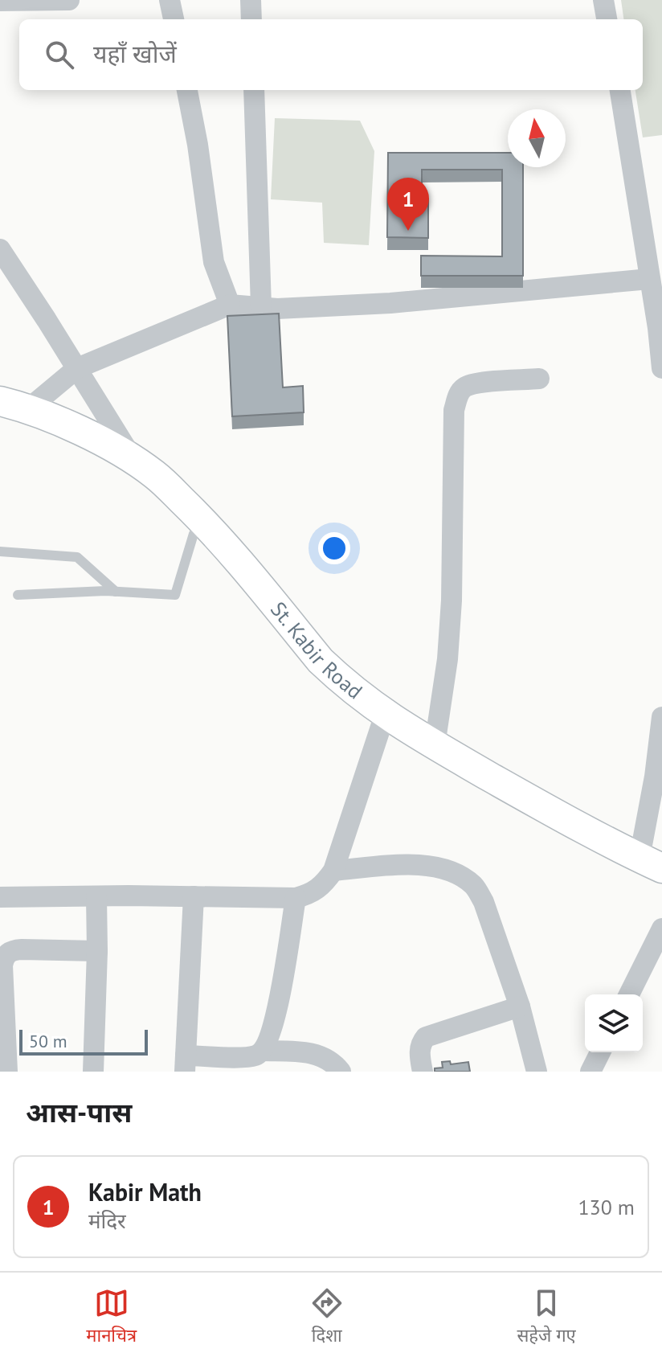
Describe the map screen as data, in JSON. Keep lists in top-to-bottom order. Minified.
{"streets":{"main road":["St. Kabir Road"]},"scale_bar":"50 m","north":"top","page":{"search":"यहाँ खोजें","pins":"1","scale":"50 m","heading":"आस-पास","list":[{"mark":"1","name":"Kabir Math","note":"मंदिर","value":"130 m"}],"nav":["मानचित्र","दिशा","सहेजे गए"]}}
